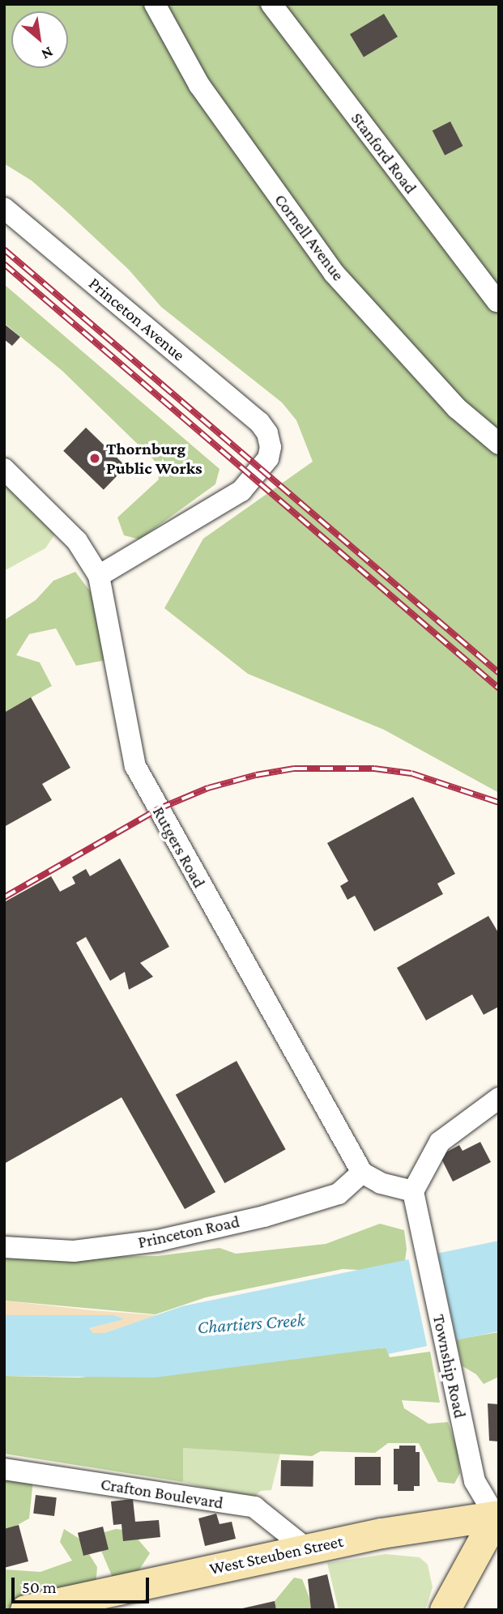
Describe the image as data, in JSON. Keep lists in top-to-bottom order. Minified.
{"streets":{"main road":["West Steuben Street"],"street":["Stanford Road","Cornell Avenue","Princeton Avenue","Rutgers Road","Princeton Road","Township Road","Crafton Boulevard"]},"crossings":[["Princeton Avenue","Rutgers Road"],["Rutgers Road","Princeton Road"],["Township Road","West Steuben Street"],["Crafton Boulevard","West Steuben Street"]],"water":["Chartiers Creek"],"places":["Thornburg Public Works"],"scale_bar":"50 m","north":"bottom right"}
